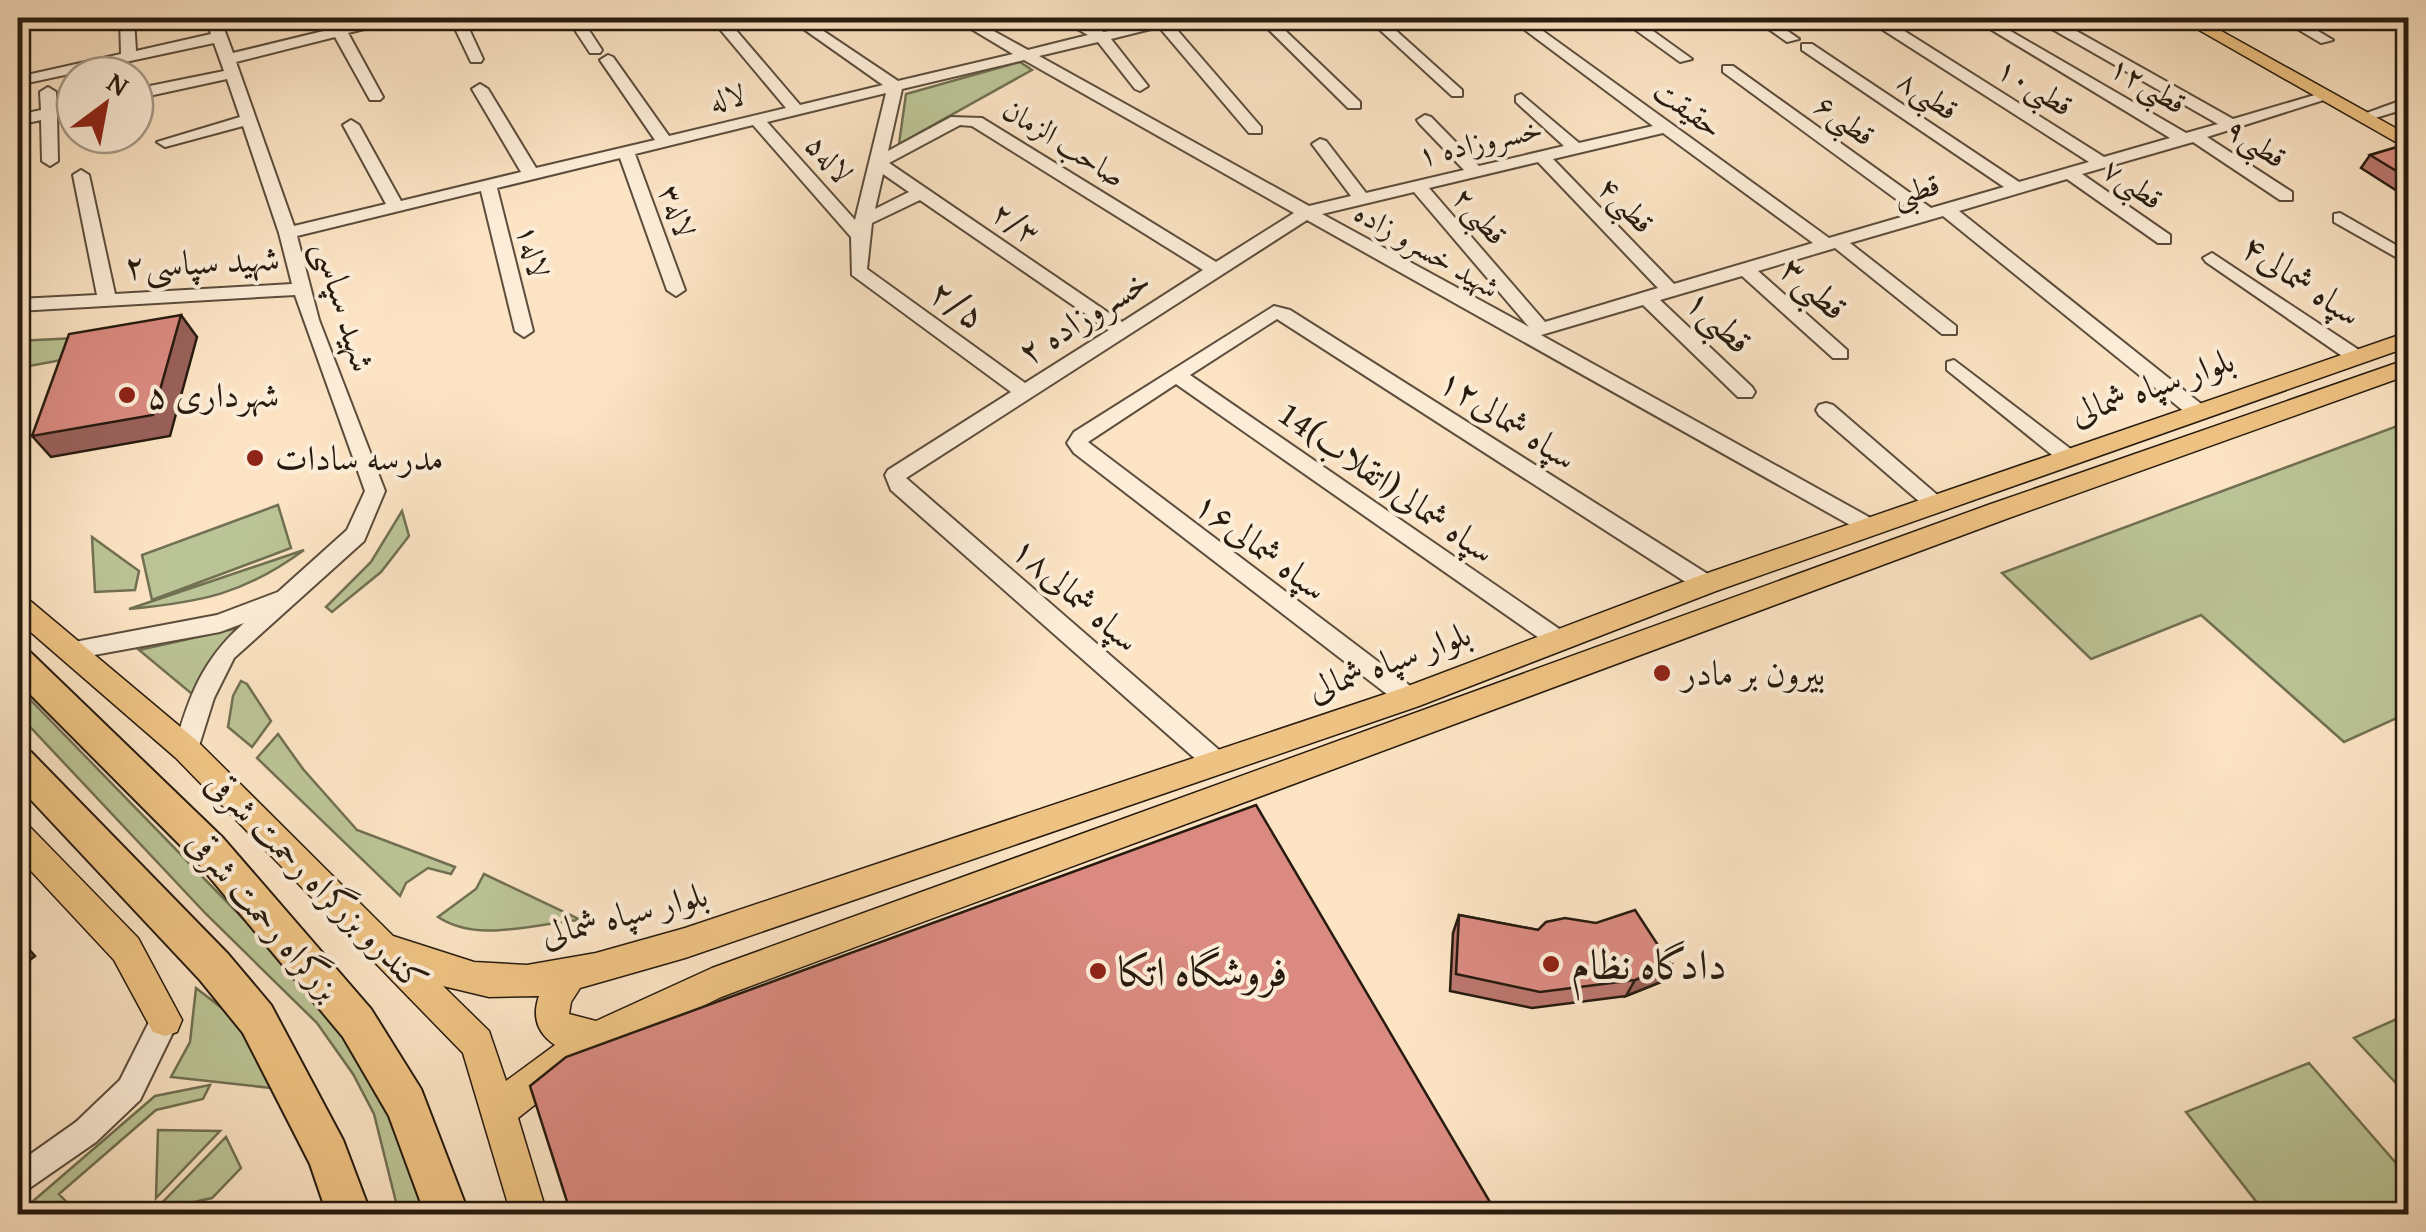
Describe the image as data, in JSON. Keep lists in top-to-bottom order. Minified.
{"streets":{"highway":["بزرگراه رحمت شرقی"],"main road":["بلوار سپاه شمالی","کندرو بزرگراه رحمت شرقی"],"street":["قطبی۱۲","قطبی۱۰","قطبی۸","لاله","حقیقت","قطبی۶","خسروزاده ۱","صاحب الزمان","قطبی۹","لاله۵","قطبی۷","قطبی","قطبی۴","۳لاله","قطبی۲","۲/۳","شهید خسرو زاده","۱لاله","شهید سپاسی۲","سپاه شمالی۴","قطبی۳","۲/۵","شهید سپاسی","خسروزاده ۲","قطبی۱","سپاه شمالی۱۲","14سپاه شمالی(اتقلاب)","سپاه شمالی۱۶","سپاه شمالی۱۸"]},"crossings":[["قطبی۱۲","قطبی۹"],["قطبی۱۲","قطبی"],["قطبی۱۰","قطبی"],["قطبی۸","قطبی"],["لاله","لاله۵"],["لاله","۳لاله"],["لاله","شهید خسرو زاده"],["لاله","۱لاله"],["لاله","شهید سپاسی"],["حقیقت","خسروزاده ۱"],["حقیقت","قطبی"],["قطبی۶","قطبی"],["قطبی۶","بلوار سپاه شمالی"],["خسروزاده ۱","قطبی۴"],["خسروزاده ۱","قطبی۲"],["خسروزاده ۱","شهید خسرو زاده"],["خسروزاده ۱","خسروزاده ۲"],["صاحب الزمان","۲/۳"],["صاحب الزمان","خسروزاده ۲"],["قطبی۹","قطبی"],["لاله۵","۲/۵"],["قطبی۷","قطبی"],["قطبی","قطبی۴"],["قطبی","قطبی۲"],["قطبی","شهید خسرو زاده"],["قطبی","قطبی۳"],["قطبی","قطبی۱"],["۲/۳","خسروزاده ۲"],["شهید خسرو زاده","خسروزاده ۲"],["شهید خسرو زاده","بلوار سپاه شمالی"],["شهید سپاسی۲","شهید سپاسی"],["سپاه شمالی۴","بلوار سپاه شمالی"],["۲/۵","خسروزاده ۲"],["شهید سپاسی","کندرو بزرگراه رحمت شرقی"],["خسروزاده ۲","سپاه شمالی۱۸"],["بلوار سپاه شمالی","سپاه شمالی۱۲"],["بلوار سپاه شمالی","14سپاه شمالی(اتقلاب)"],["بلوار سپاه شمالی","سپاه شمالی۱۶"],["بلوار سپاه شمالی","سپاه شمالی۱۸"],["بلوار سپاه شمالی","کندرو بزرگراه رحمت شرقی"],["سپاه شمالی۱۲","14سپاه شمالی(اتقلاب)"],["سپاه شمالی۱۲","سپاه شمالی۱۶"],["14سپاه شمالی(اتقلاب)","سپاه شمالی۱۶"]],"places":["شهرداری ۵","مدرسه سادات","بیرون بر مادر","دادگاه نظام","فروشگاه اتکا"],"north":"top right"}
